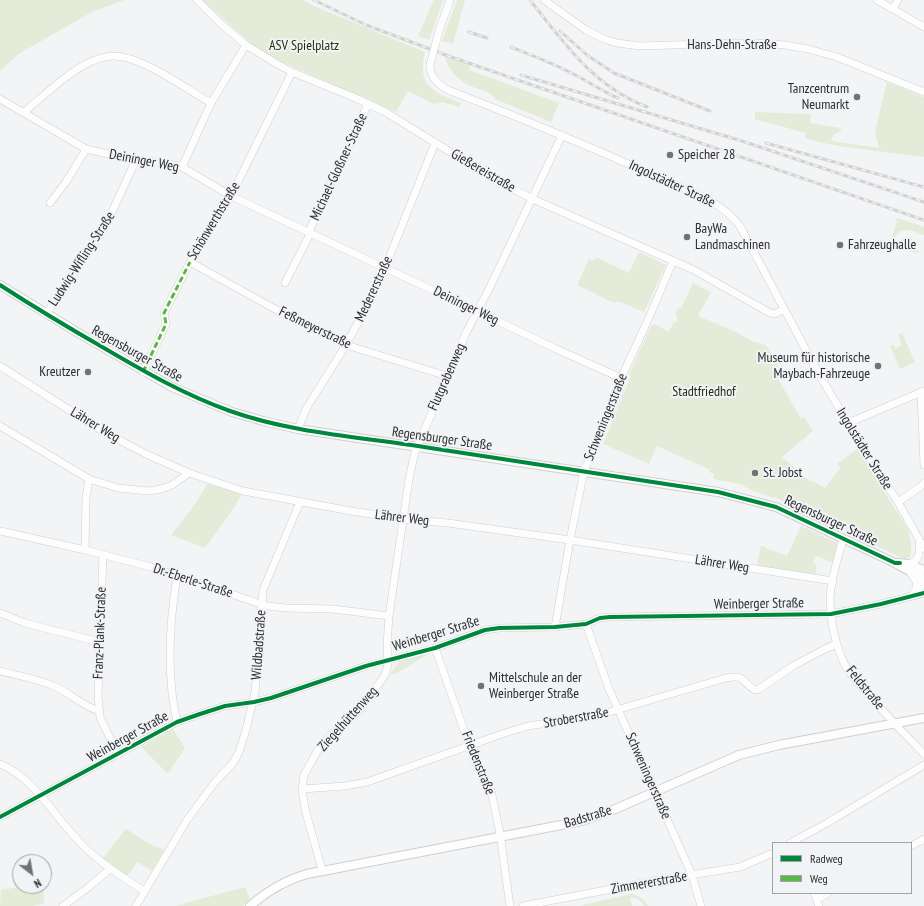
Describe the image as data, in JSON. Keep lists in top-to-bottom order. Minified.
{"streets":{"main road":["Regensburger Straße","Badstraße"],"street":["Hans-Dehn-Straße","Deininger Weg","Michael-Gloßner-Straße","Gießereistraße","Ingolstädter Straße","Schönwerthstraße","Ludwig-Wifling-Straße","Medererstraße","Feßmeyerstraße","Flutgrabenweg","Schweningerstraße","Lährer Weg","Dr.-Eberle-Straße","Weinberger Straße","Franz-Plank-Straße","Wildbadstraße","Feldstraße","Stroberstraße","Ziegelhüttenweg","Friedenstraße","Zimmererstraße"]},"crossings":[["Deininger Weg","Michael-Gloßner-Straße"],["Deininger Weg","Schönwerthstraße"],["Deininger Weg","Ludwig-Wifling-Straße"],["Deininger Weg","Medererstraße"],["Deininger Weg","Flutgrabenweg"],["Deininger Weg","Schweningerstraße"],["Michael-Gloßner-Straße","Gießereistraße"],["Gießereistraße","Ingolstädter Straße"],["Gießereistraße","Schönwerthstraße"],["Gießereistraße","Medererstraße"],["Gießereistraße","Flutgrabenweg"],["Gießereistraße","Schweningerstraße"],["Ingolstädter Straße","Flutgrabenweg"],["Schönwerthstraße","Feßmeyerstraße"],["Schönwerthstraße","Regensburger Straße"],["Ludwig-Wifling-Straße","Regensburger Straße"],["Medererstraße","Feßmeyerstraße"],["Medererstraße","Regensburger Straße"],["Feßmeyerstraße","Flutgrabenweg"],["Regensburger Straße","Flutgrabenweg"],["Regensburger Straße","Schweningerstraße"],["Regensburger Straße","Feldstraße"],["Flutgrabenweg","Lährer Weg"],["Flutgrabenweg","Dr.-Eberle-Straße"],["Flutgrabenweg","Weinberger Straße"],["Flutgrabenweg","Ziegelhüttenweg"],["Schweningerstraße","Lährer Weg"],["Schweningerstraße","Weinberger Straße"],["Schweningerstraße","Stroberstraße"],["Schweningerstraße","Badstraße"],["Schweningerstraße","Zimmererstraße"],["Lährer Weg","Wildbadstraße"],["Lährer Weg","Feldstraße"],["Dr.-Eberle-Straße","Franz-Plank-Straße"],["Dr.-Eberle-Straße","Wildbadstraße"],["Weinberger Straße","Franz-Plank-Straße"],["Weinberger Straße","Wildbadstraße"],["Weinberger Straße","Feldstraße"],["Weinberger Straße","Ziegelhüttenweg"],["Weinberger Straße","Friedenstraße"],["Feldstraße","Stroberstraße"],["Feldstraße","Badstraße"],["Stroberstraße","Ziegelhüttenweg"],["Stroberstraße","Friedenstraße"],["Ziegelhüttenweg","Badstraße"],["Friedenstraße","Badstraße"]],"parks":["ASV Spielplatz","Stadtfriedhof"],"places":["Tanzcentrum Neumarkt","Speicher 28","BayWa Landmaschinen","Fahrzeughalle","Museum für historische Maybach-Fahrzeuge","Kreutzer","St. Jobst","Mittelschule an der Weinberger Straße"],"legend":["Radweg","Weg"],"north":"bottom right"}
